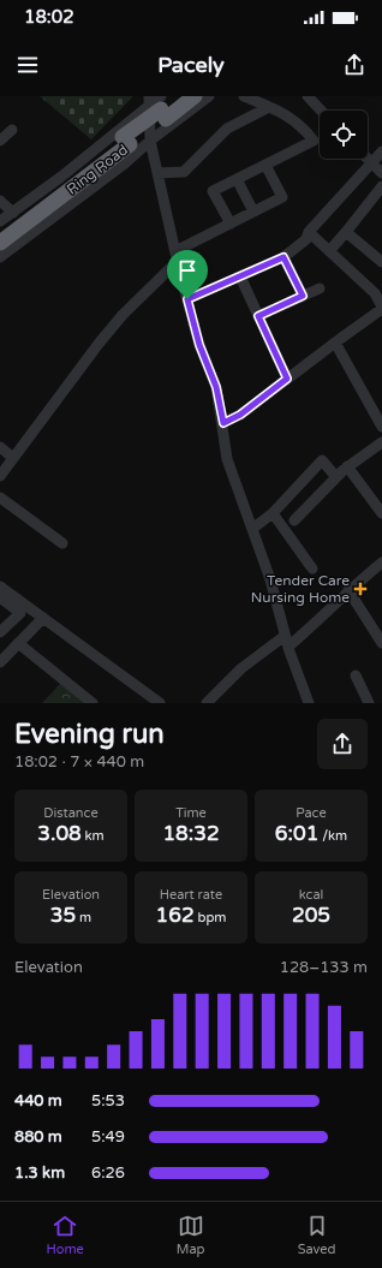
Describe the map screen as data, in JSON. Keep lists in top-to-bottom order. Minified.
{"streets":{"highway":["Ring Road"]},"places":{"health":["Tender Care Nursing Home"]},"page":{"status":"18:02","header":"Pacely","heading":["Evening run","18:02 · 7 × 440 m"],"stats":[["Distance","3.08 km"],["Time","18:32"],["Pace","6:01 /km"],["Elevation","35 m"],["Heart rate","162 bpm"],["kcal","205"]],"chart":["Elevation","128–133 m"],"list":[{"name":"440 m","note":"5:53"},{"name":"880 m","note":"5:49"},{"name":"1.3 km","note":"6:26"}],"tabs":["Home","Map","Saved"]}}
